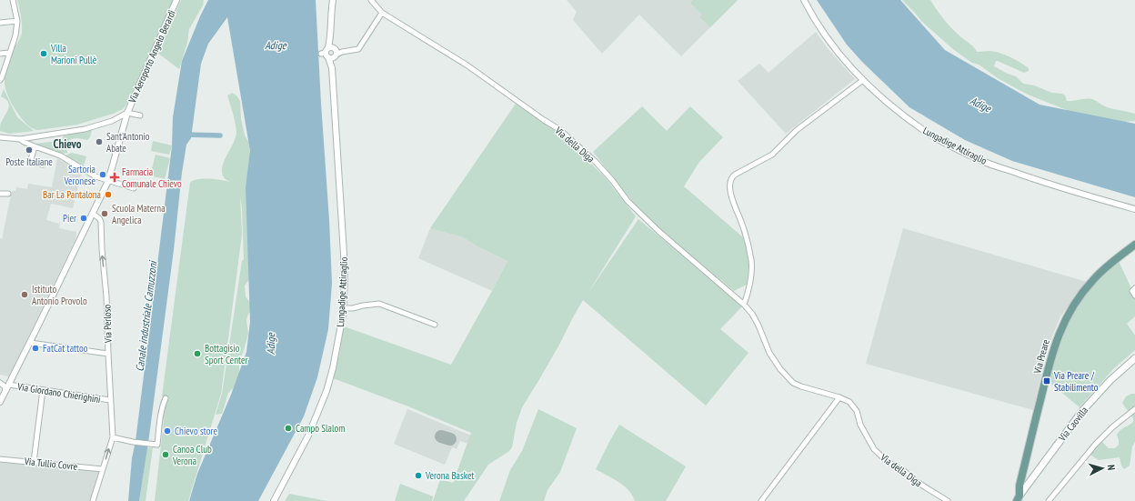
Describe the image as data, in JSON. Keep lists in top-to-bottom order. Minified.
{"streets":{"main road":["Via Preare","Via Caovilla"],"street":["Via Aeroporto Angelo Berardi","Via della Diga","Lungadige Attiraglio","Via Perloso","Via Giordano Chierighini","Via Tullio Covre"]},"crossings":[["Via Aeroporto Angelo Berardi","Via Perloso"],["Via Aeroporto Angelo Berardi","Via Giordano Chierighini"],["Via Perloso","Via Giordano Chierighini"],["Via Perloso","Via Tullio Covre"],["Via Preare","Via Caovilla"]],"one_way":["Via Perloso"],"districts":["Chievo"],"water":["Adige","Canale industriale Camuzzoni"],"places":{"other":["Villa Marioni Pullè","Sant'Antonio Abate","Poste Italiane","Sartoria Veronese","Bar La Pantalona","Scuola Materna Angelica","Pier","Istituto Antonio Provolo","FatCat tattoo","Bottagisio Sport Center","Campo Slalom","Chievo store","Canoa Club Verona","Verona Basket"],"health":["Farmacia Comunale Chievo"],"transit":["Via Preare / Stabilimento"]},"north":"right"}
